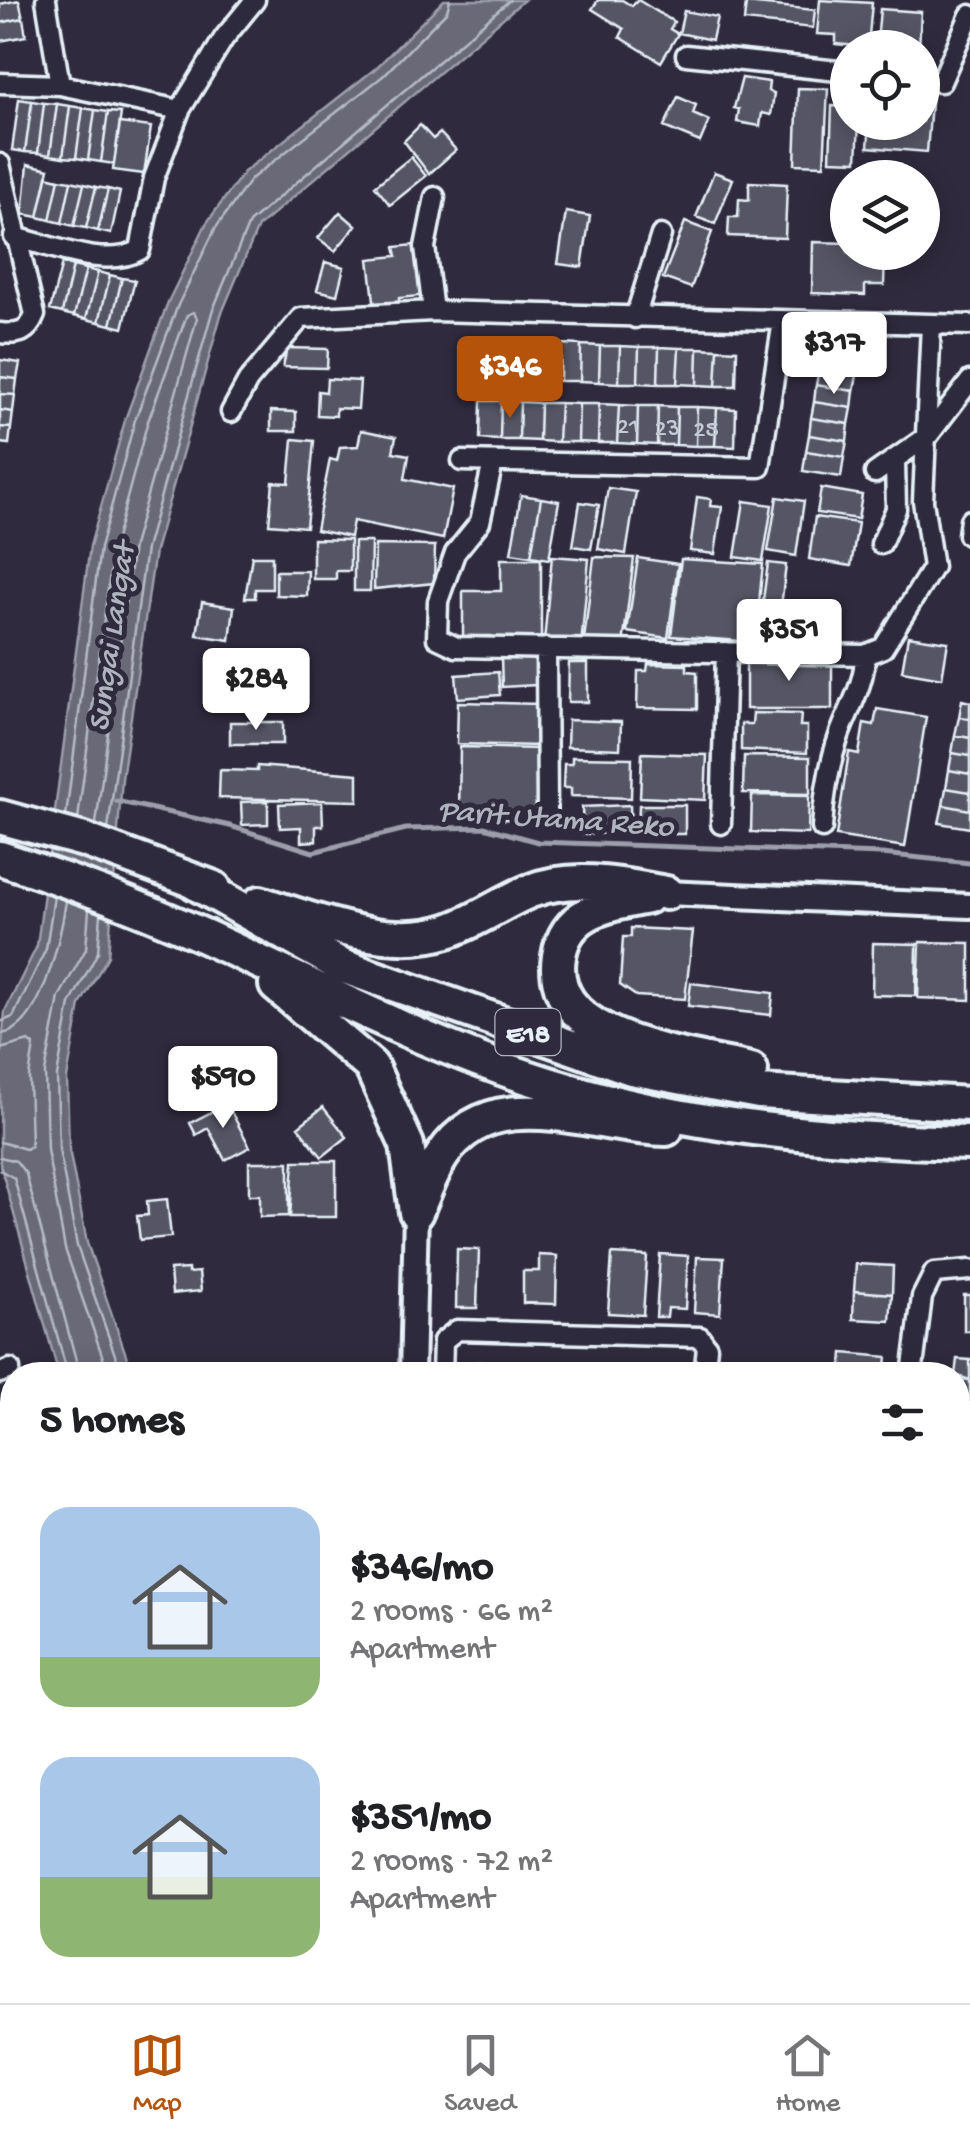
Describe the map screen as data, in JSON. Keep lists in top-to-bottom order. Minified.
{"streets":{"highway":["E18"]},"water":["Sungai Langat","Parit Utama Reko"],"house_numbers":["21","23","25"],"page":{"price":["$317","$346","$351","$284","$590"],"heading":"5 homes","list":[{"name":"$346/mo","note":"2 rooms · 66 m² · Apartment"},{"name":"$351/mo","note":"2 rooms · 72 m² · Apartment"}],"tabs":["Map","Saved","Home"]}}
